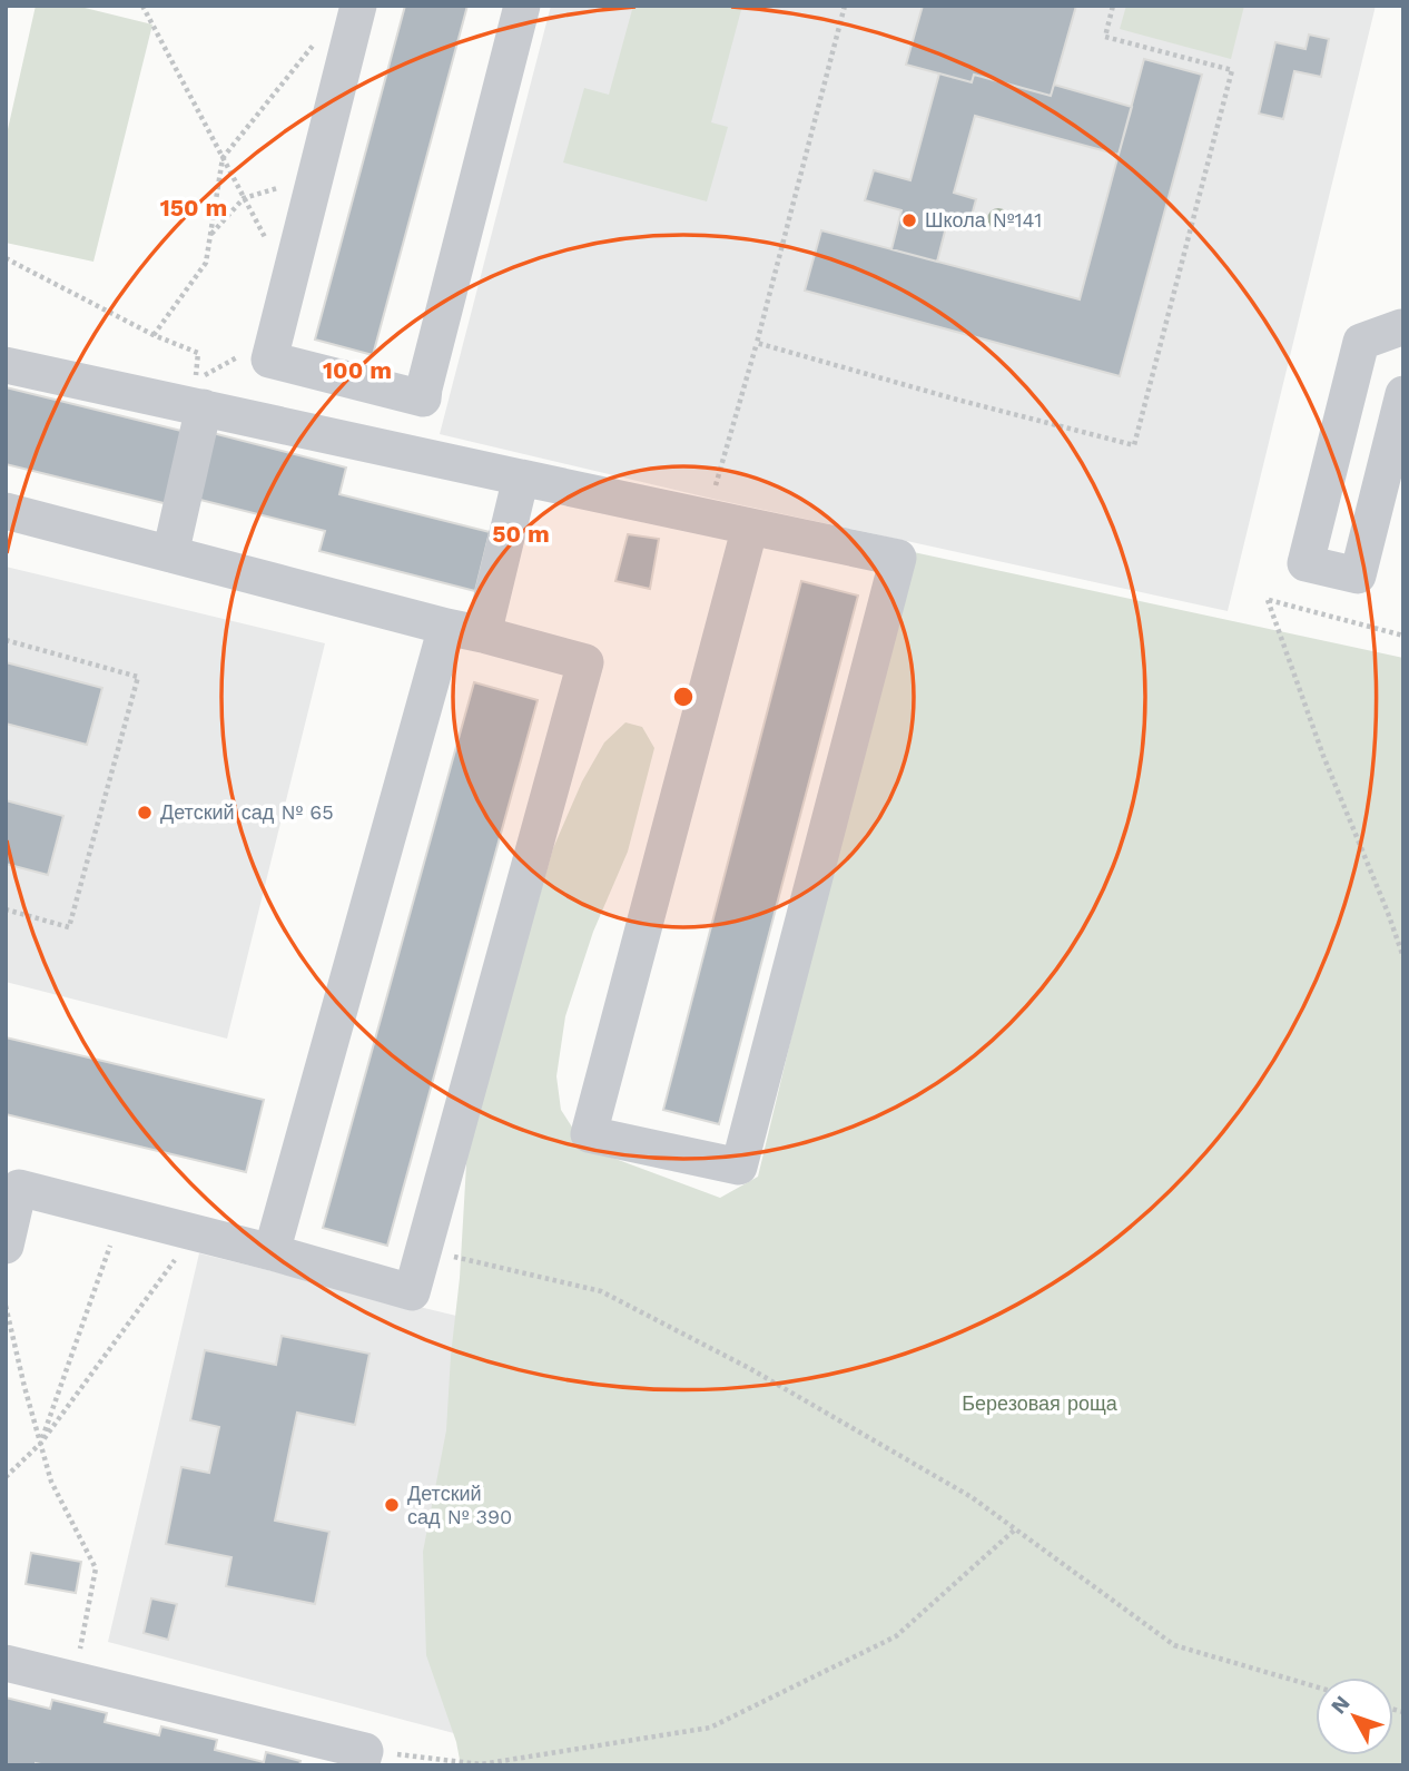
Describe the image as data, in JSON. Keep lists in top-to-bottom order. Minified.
{"parks":["Березовая роща"],"places":["Школа №141","Детский сад № 65","Детский сад № 390"],"north":"top left","rings":["150 m","100 m","50 m"]}
